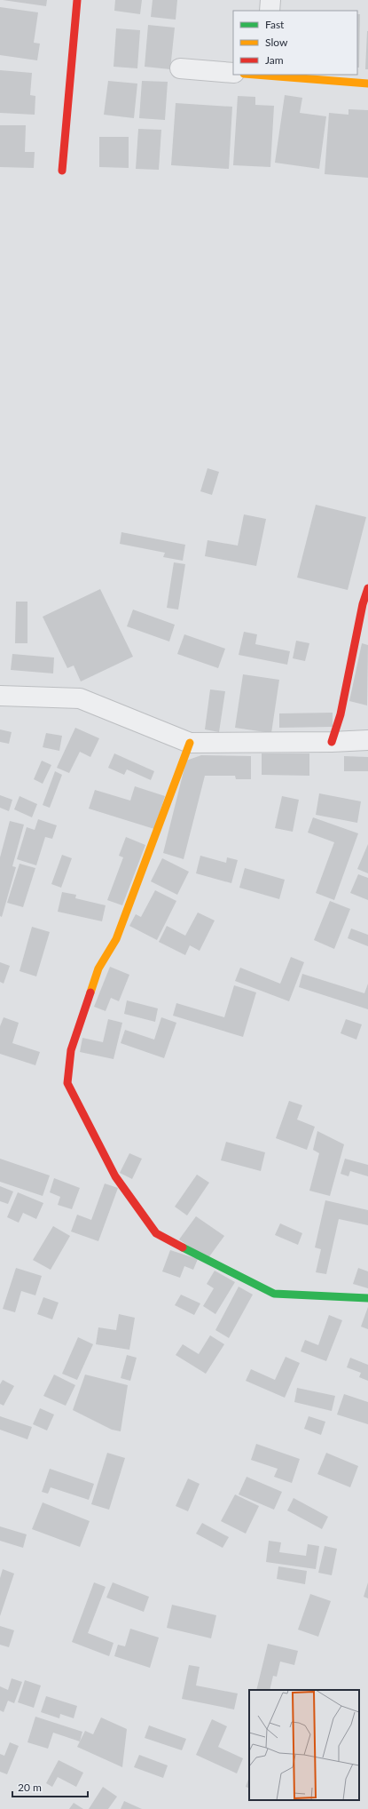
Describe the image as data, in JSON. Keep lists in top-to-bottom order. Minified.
{"legend":["Fast","Slow","Jam"],"scale_bar":"20 m"}
